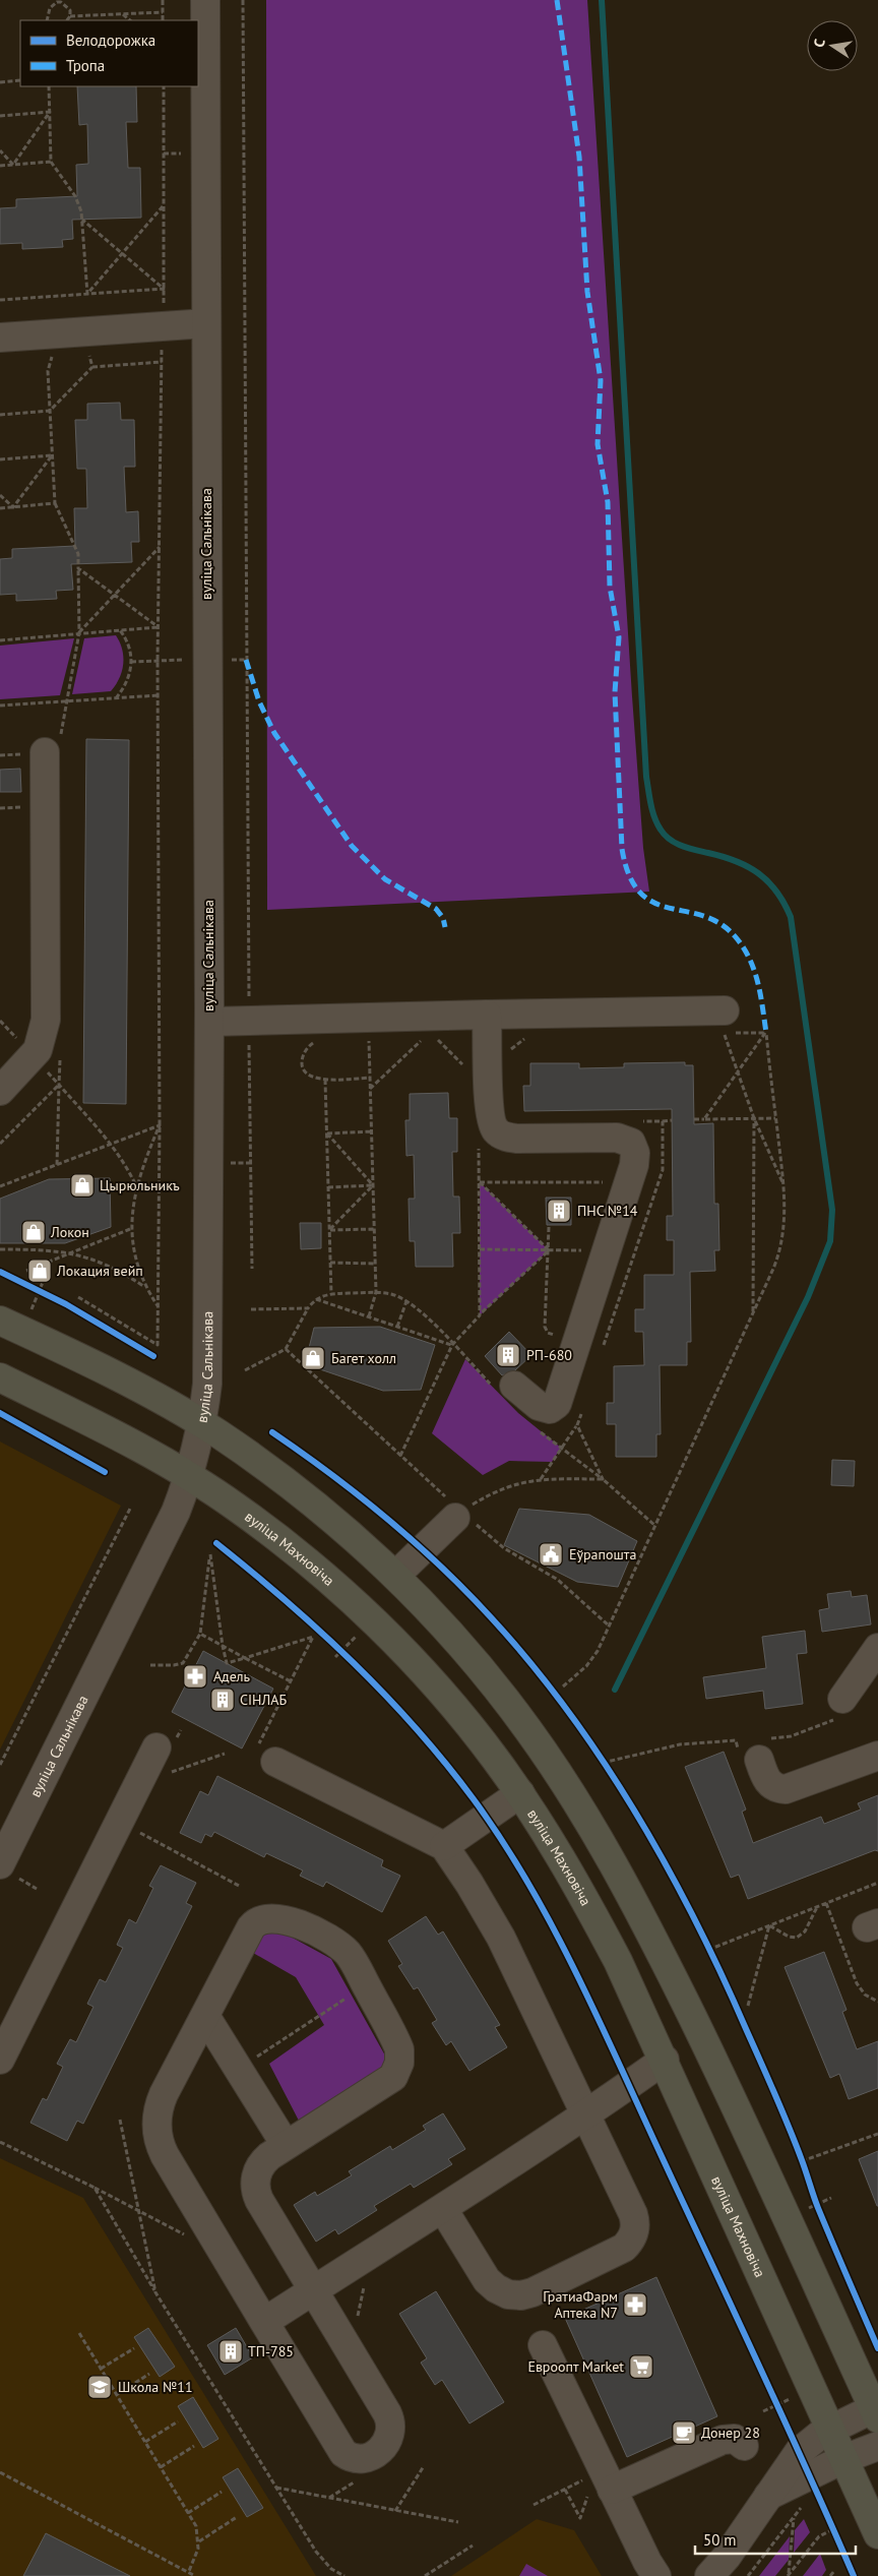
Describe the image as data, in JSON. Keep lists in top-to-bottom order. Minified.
{"streets":{"main road":["вуліца Махновіча"],"street":["вуліца Сальнікава"]},"crossings":[["вуліца Сальнікава","вуліца Махновіча"]],"places":{"shop":["Цырюльникъ","Локон","Локация вейп","Багет холл"],"building":["ПНС №14","РП-680","СІНЛАБ","ТП-785"],"public building":["Еўрапошта"],"pharmacy":["Адель","ГратиаФарм Аптека N7"],"supermarket":["Евроопт Market"],"school or university":["Школа №11"],"cafe":["Донер 28"]},"legend":["Велодорожка","Тропа"],"scale_bar":"50 m","north":"left"}
